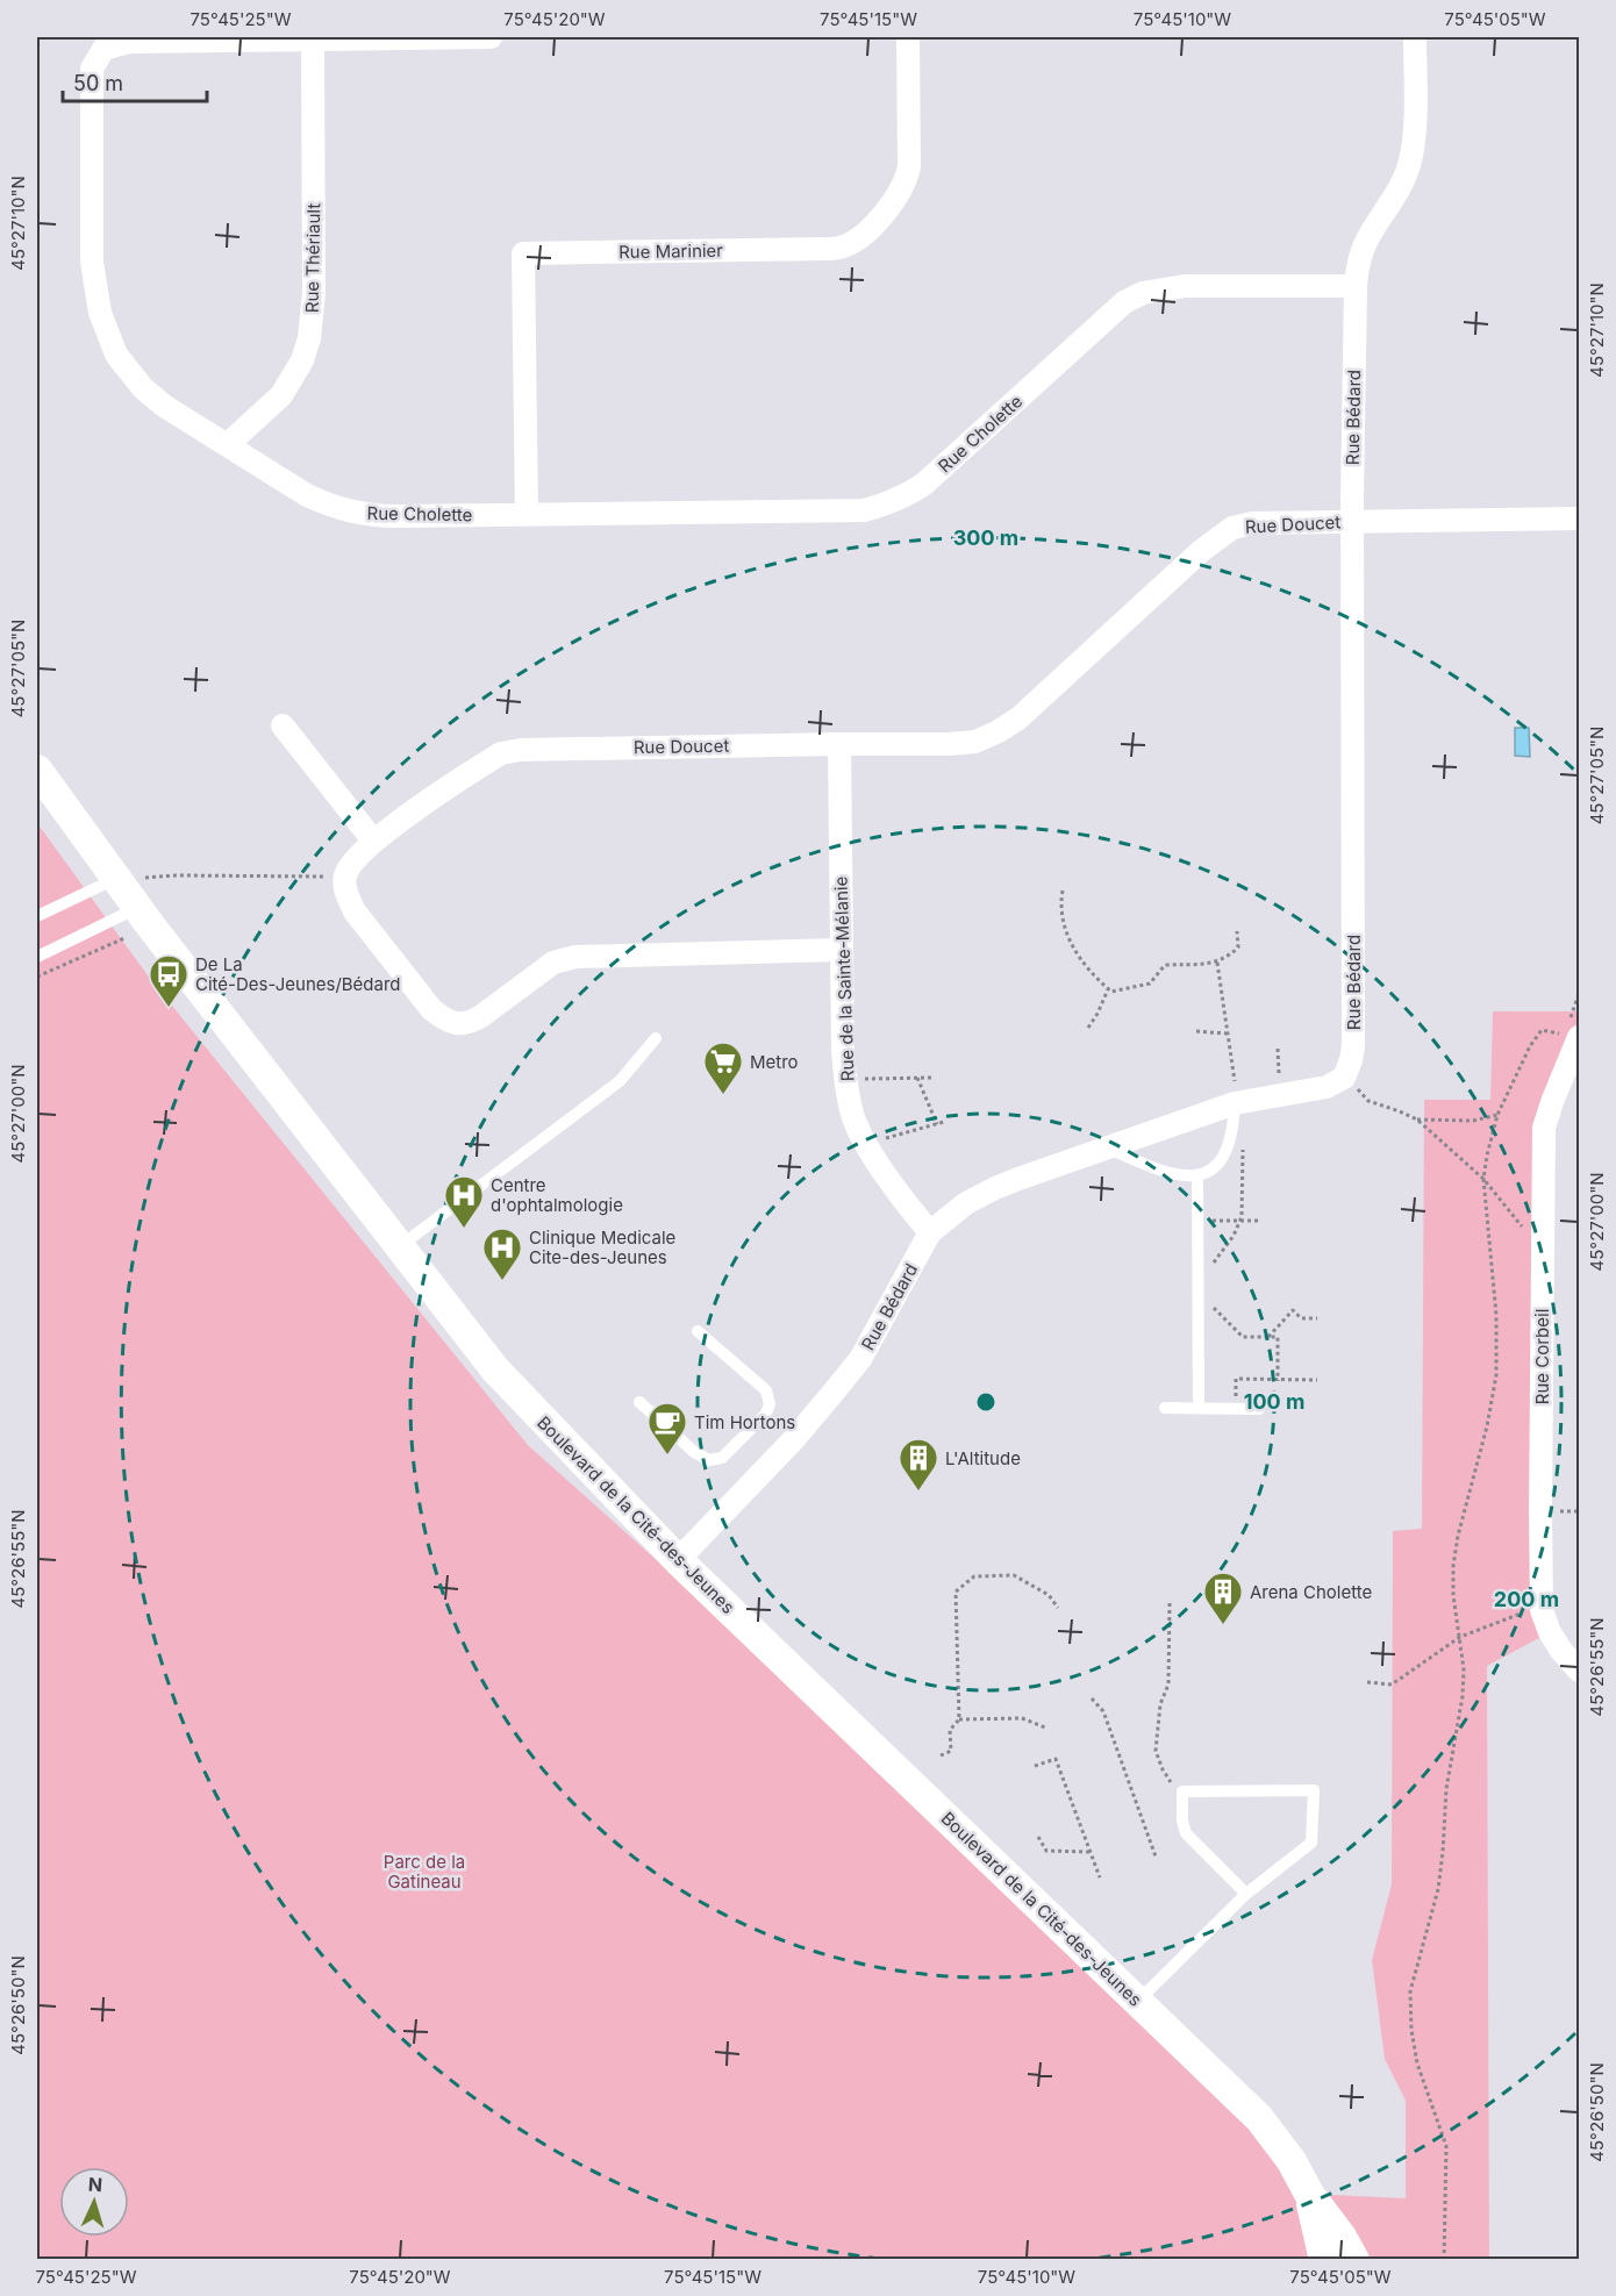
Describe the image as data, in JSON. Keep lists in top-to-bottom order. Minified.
{"streets":{"street":["Rue Marinier","Rue Thériault","Rue Bédard","Rue Cholette","Rue Doucet","Rue de la Sainte-Mélanie","Rue Corbeil","Boulevard de la Cité-des-Jeunes"]},"crossings":[["Rue Marinier","Rue Cholette"],["Rue Thériault","Rue Cholette"],["Rue Bédard","Rue Cholette"],["Rue Bédard","Rue Doucet"],["Rue Bédard","Rue de la Sainte-Mélanie"],["Rue Bédard","Boulevard de la Cité-des-Jeunes"],["Rue Doucet","Rue de la Sainte-Mélanie"]],"parks":["Parc de la Gatineau"],"places":{"bus stop":["De La Cité-Des-Jeunes/Bédard"],"supermarket":["Metro"],"hospital":["Centre d'ophtalmologie","Clinique Medicale Cite-des-Jeunes"],"cafe":["Tim Hortons"],"building":["L'Altitude","Arena Cholette"]},"scale_bar":"50 m","north":"top","coordinates":["75°45'25\"W","75°45'20\"W","75°45'15\"W","75°45'10\"W","75°45'05\"W","45°27'10\"N","45°27'05\"N","45°27'00\"N","45°26'55\"N","45°26'50\"N"],"rings":["300 m","100 m","200 m"]}
